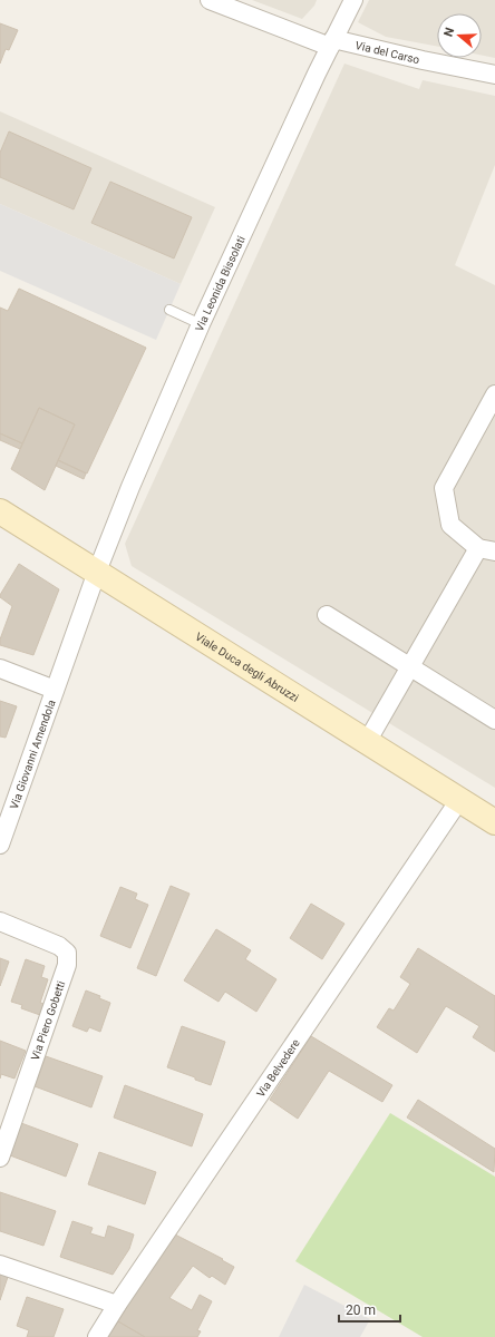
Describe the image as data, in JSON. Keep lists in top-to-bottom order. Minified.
{"streets":{"main road":["Viale Duca degli Abruzzi"],"street":["Via del Carso","Via Leonida Bissolati","Via Giovanni Amendola","Via Piero Gobetti","Via Belvedere"]},"crossings":[["Via del Carso","Via Leonida Bissolati"],["Via Leonida Bissolati","Viale Duca degli Abruzzi"],["Via Leonida Bissolati","Via Giovanni Amendola"],["Viale Duca degli Abruzzi","Via Giovanni Amendola"],["Viale Duca degli Abruzzi","Via Belvedere"]],"scale_bar":"20 m","north":"left"}
